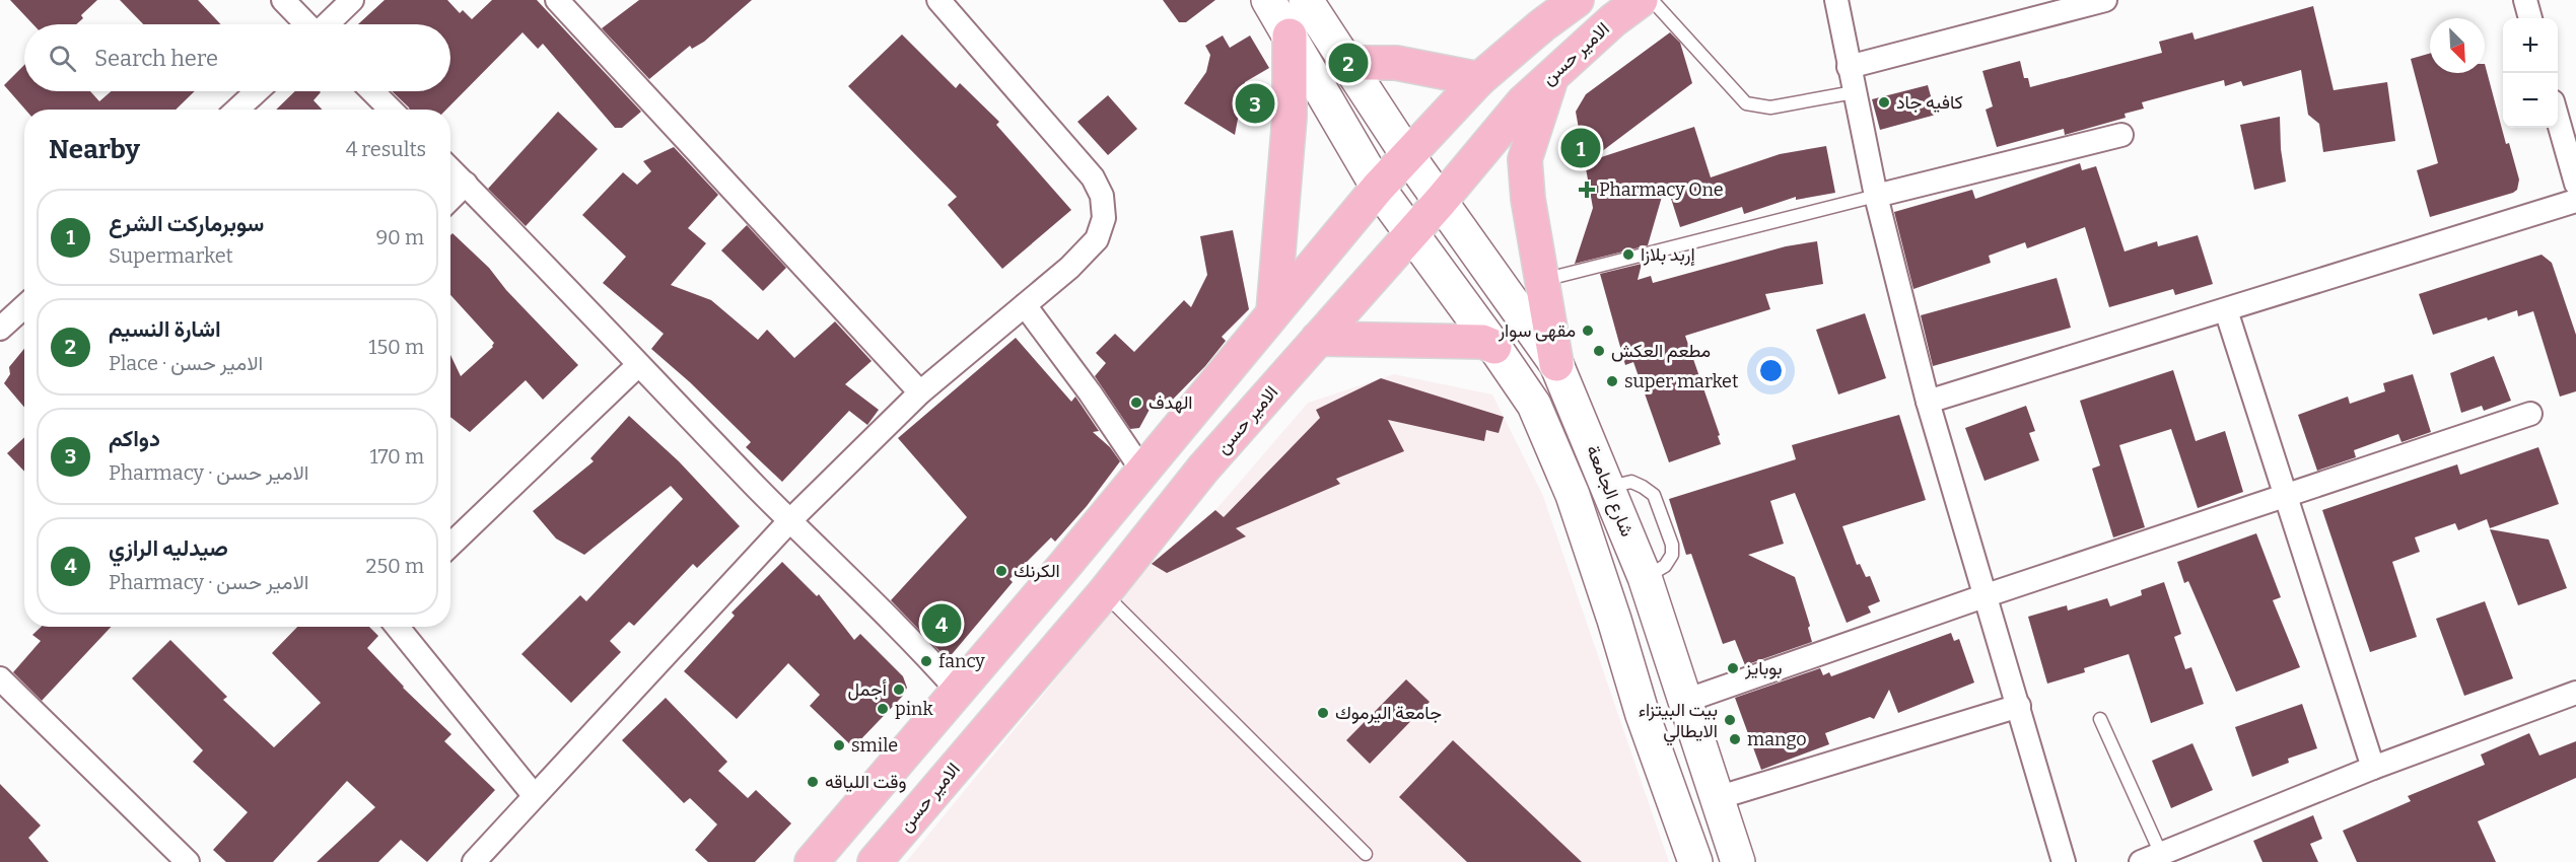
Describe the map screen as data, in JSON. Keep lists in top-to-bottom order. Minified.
{"streets":{"main road":["الامير حسن","شارع الجامعة"]},"crossings":[["الامير حسن","شارع الجامعة"]],"places":{"other":["كافيه جاد","إربد بلازا","مقهى سوار","مطعم العكش","super market","الهدف","الكرنك","fancy","بوبايز","أجمل","pink","جامعة اليرموك","بيت البيتزاء الايطالي","mango","smile","وقت اللياقه"],"health":["Pharmacy One"]},"north":"bottom right","page":{"map_buttons":["+","−"],"search":"Search here","pins":["2","3","1","4"],"heading":["Nearby","4 results"],"list":[{"mark":"1","name":"سوبرماركت الشرع","note":"Supermarket","value":"90 m"},{"mark":"2","name":"اشارة النسيم","note":"Place · الامير حسن","value":"150 m"},{"mark":"3","name":"دواكم","note":"Pharmacy · الامير حسن","value":"170 m"},{"mark":"4","name":"صيدليه الرازي","note":"Pharmacy · الامير حسن","value":"250 m"}]}}
